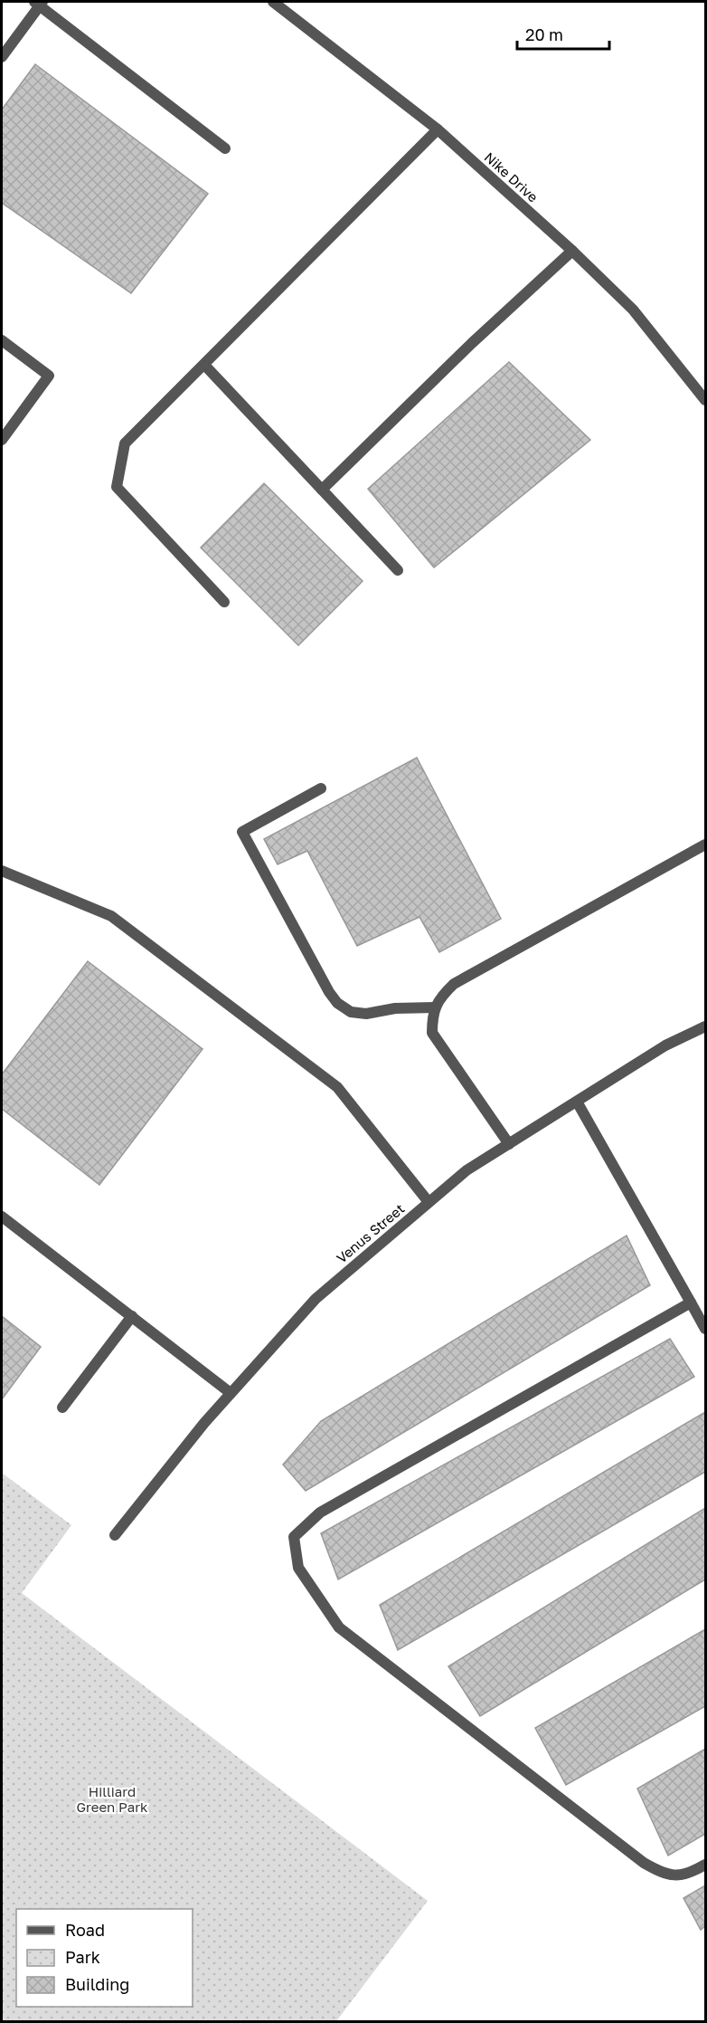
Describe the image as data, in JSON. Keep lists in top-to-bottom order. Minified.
{"streets":{"street":["Nike Drive","Venus Street"]},"parks":["Hilliard Green Park"],"legend":["Road","Park","Building"],"scale_bar":"20 m"}
